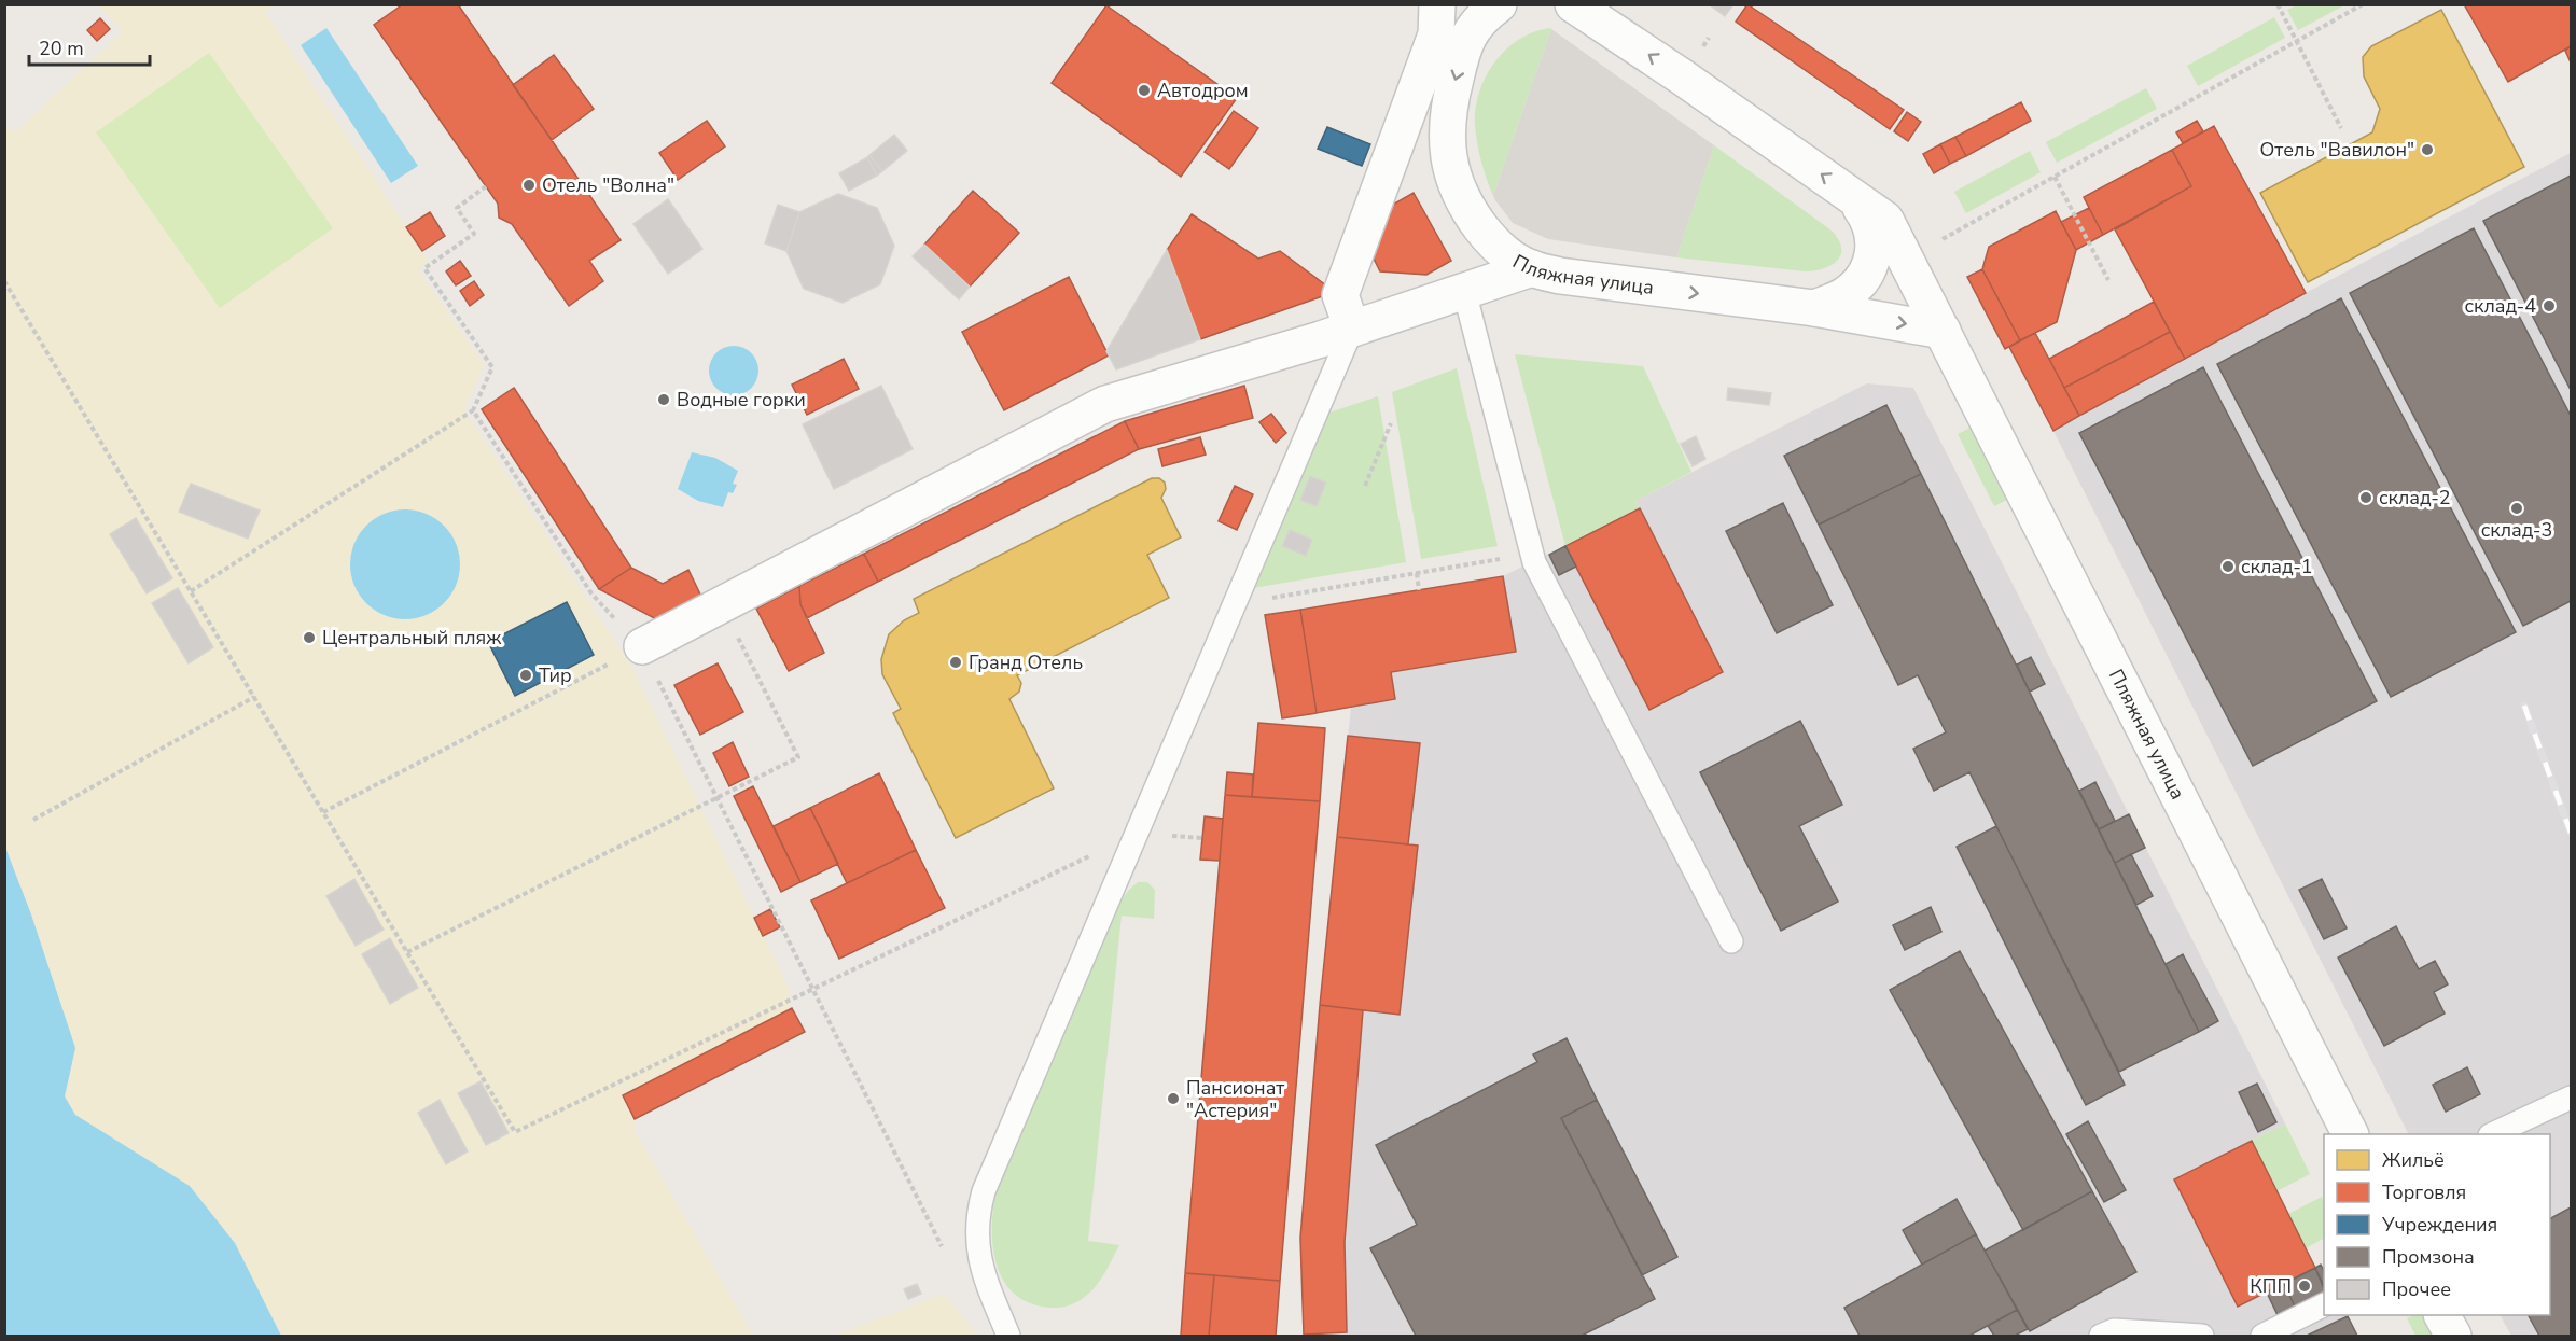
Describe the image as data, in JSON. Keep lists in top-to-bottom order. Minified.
{"streets":{"street":["Пляжная улица"]},"places":["Автодром","Отель \"Вавилон\"","Отель \"Волна\"","склад-4","Водные горки","склад-2","склад-3","склад-1","Центральный пляж","Гранд Отель","Тир","Пансионат \"Астерия\"","КПП"],"legend":["Жильё","Торговля","Учреждения","Промзона","Прочее"],"scale_bar":"20 m"}
